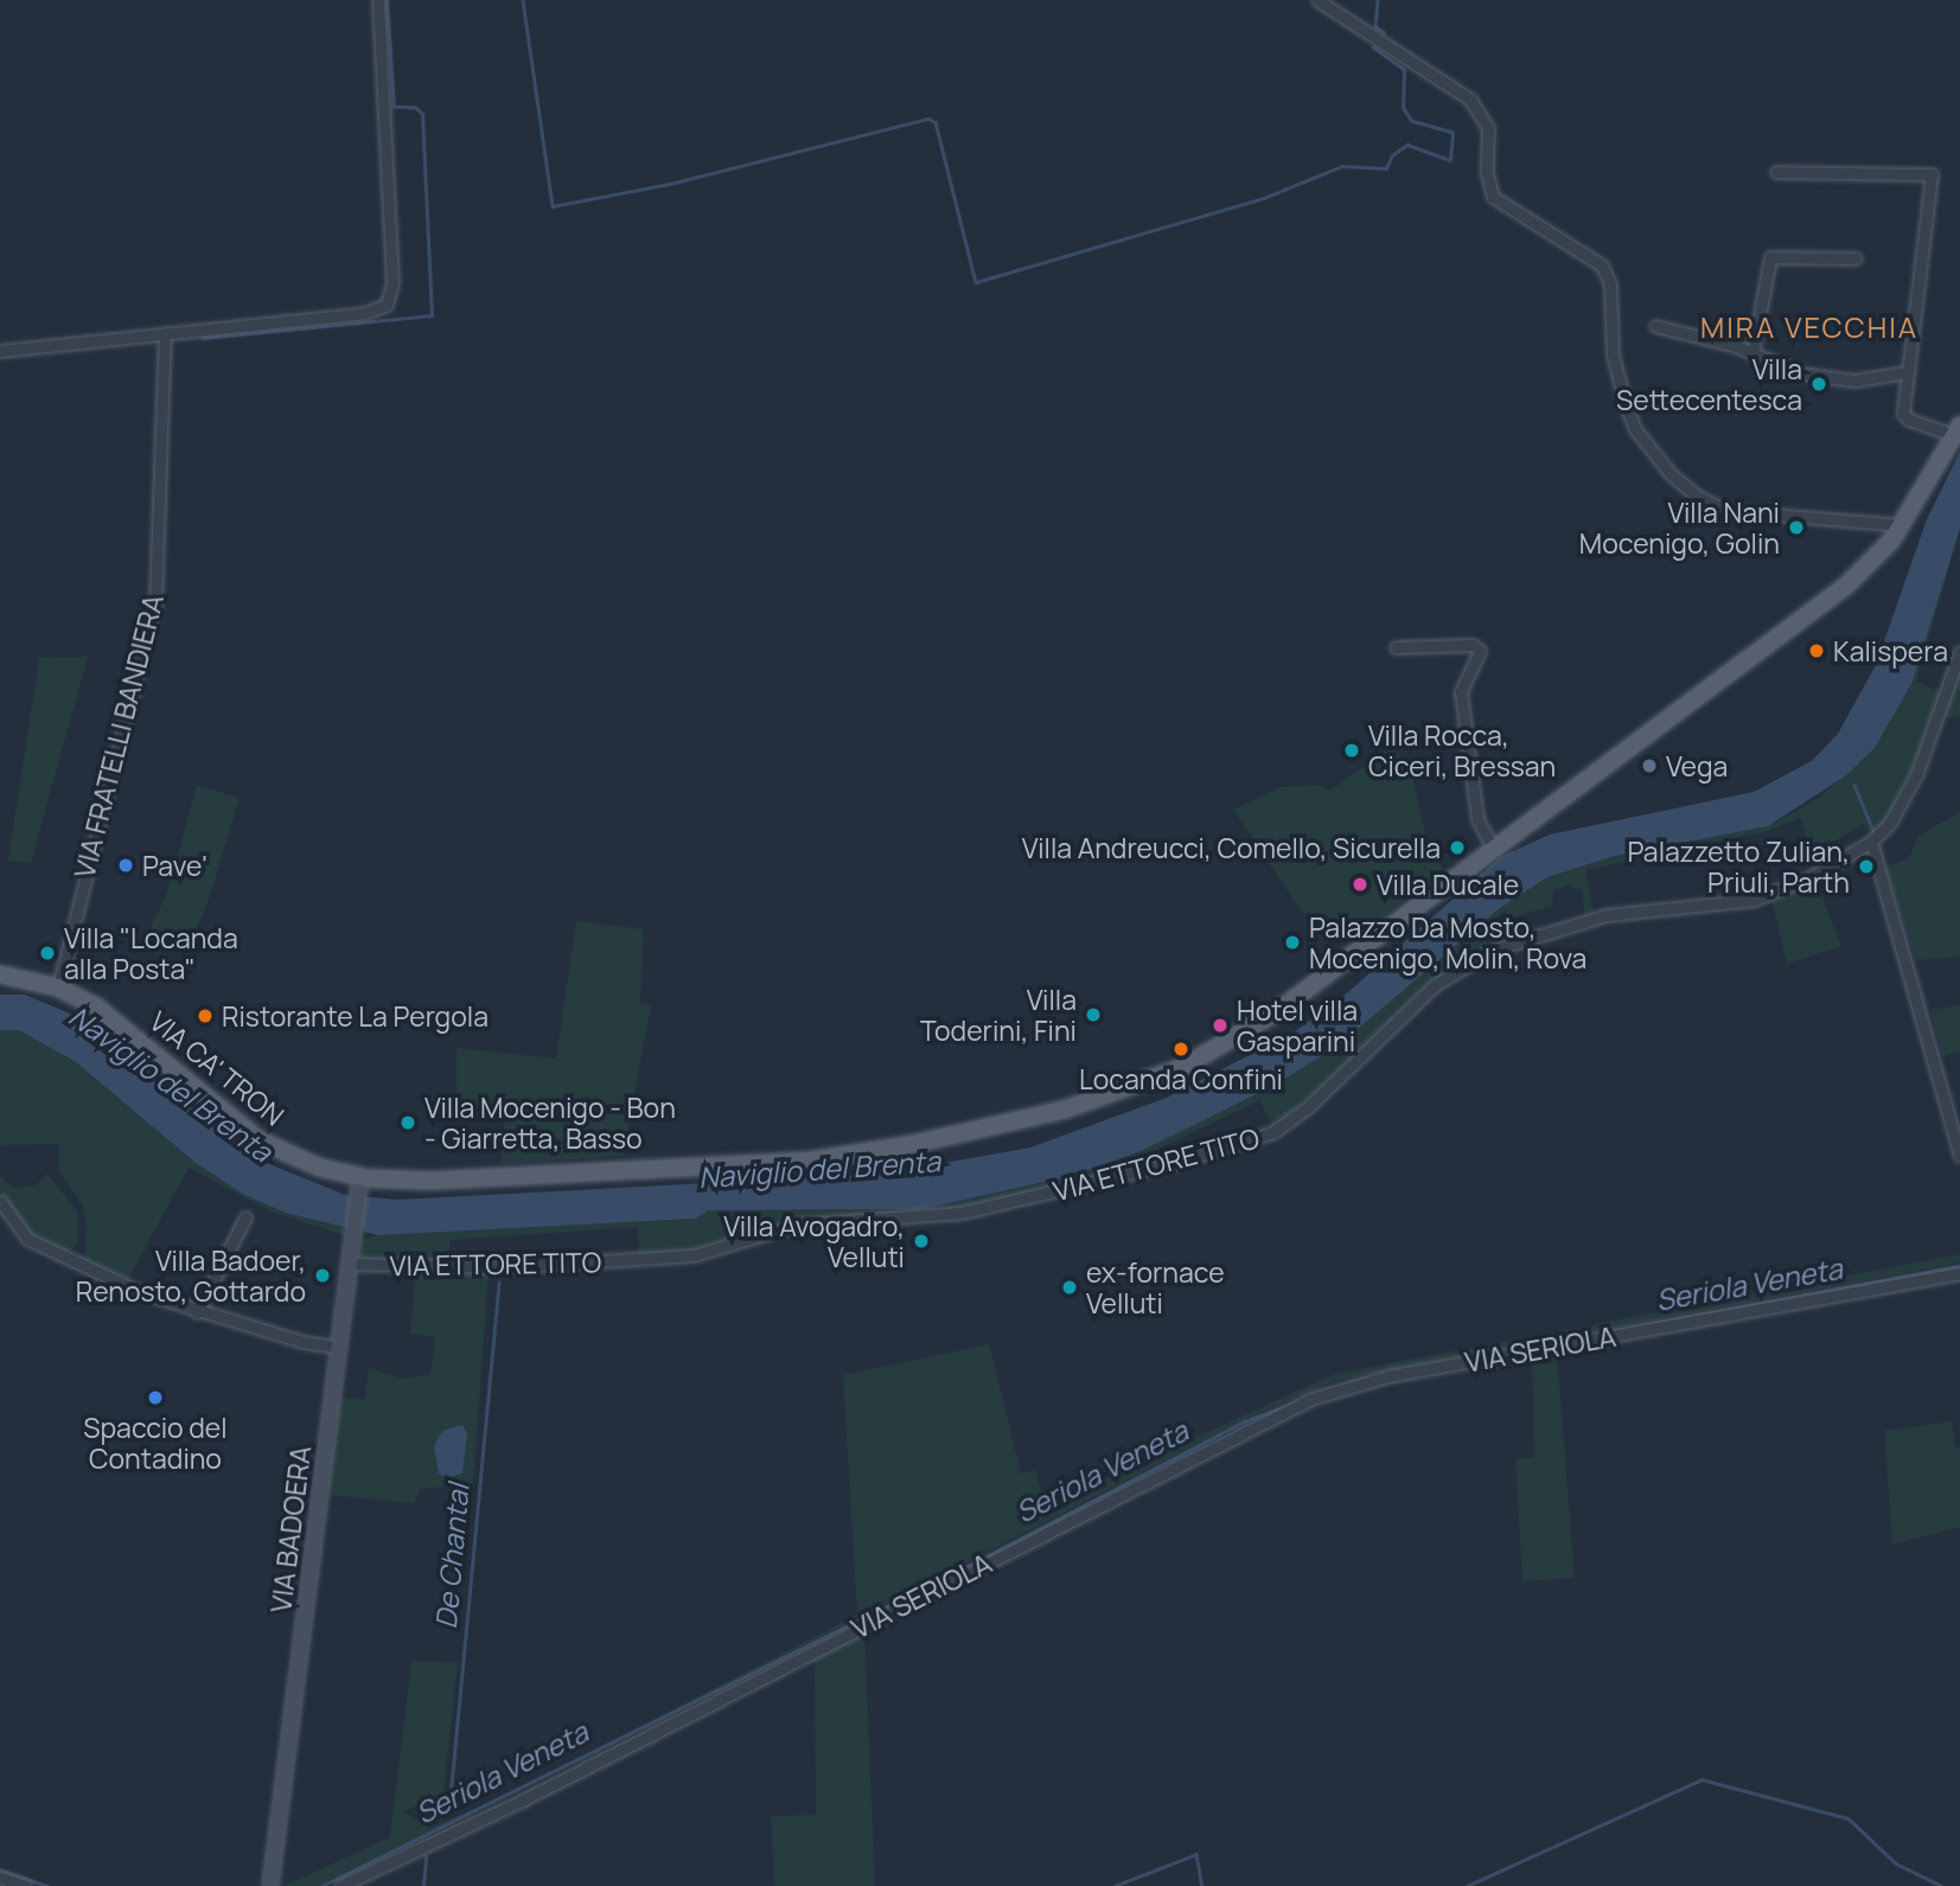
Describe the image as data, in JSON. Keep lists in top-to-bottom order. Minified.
{"streets":{"main road":["VIA CA' TRON","VIA BADOERA"],"street":["VIA FRATELLI BANDIERA","VIA ETTORE TITO","VIA SERIOLA"]},"crossings":[["VIA FRATELLI BANDIERA","VIA CA' TRON"],["VIA CA' TRON","VIA BADOERA"],["VIA ETTORE TITO","VIA BADOERA"]],"districts":["MIRA VECCHIA"],"water":["Naviglio del Brenta","Seriola Veneta","De Chantal"],"places":["Villa Settecentesca","Villa Nani Mocenigo, Golin","Kalispera","Villa Rocca, Ciceri, Bressan","Vega","Villa Andreucci, Comello, Sicurella","Pave'","Palazzetto Zulian, Priuli, Parth","Villa Ducale","Palazzo Da Mosto, Mocenigo, Molin, Rova","Villa \"Locanda alla Posta\"","Villa Toderini, Fini","Ristorante La Pergola","Hotel villa Gasparini","Locanda Confini","Villa Mocenigo - Bon - Giarretta, Basso","Villa Avogadro, Velluti","Villa Badoer, Renosto, Gottardo","ex-fornace Velluti","Spaccio del Contadino"]}
